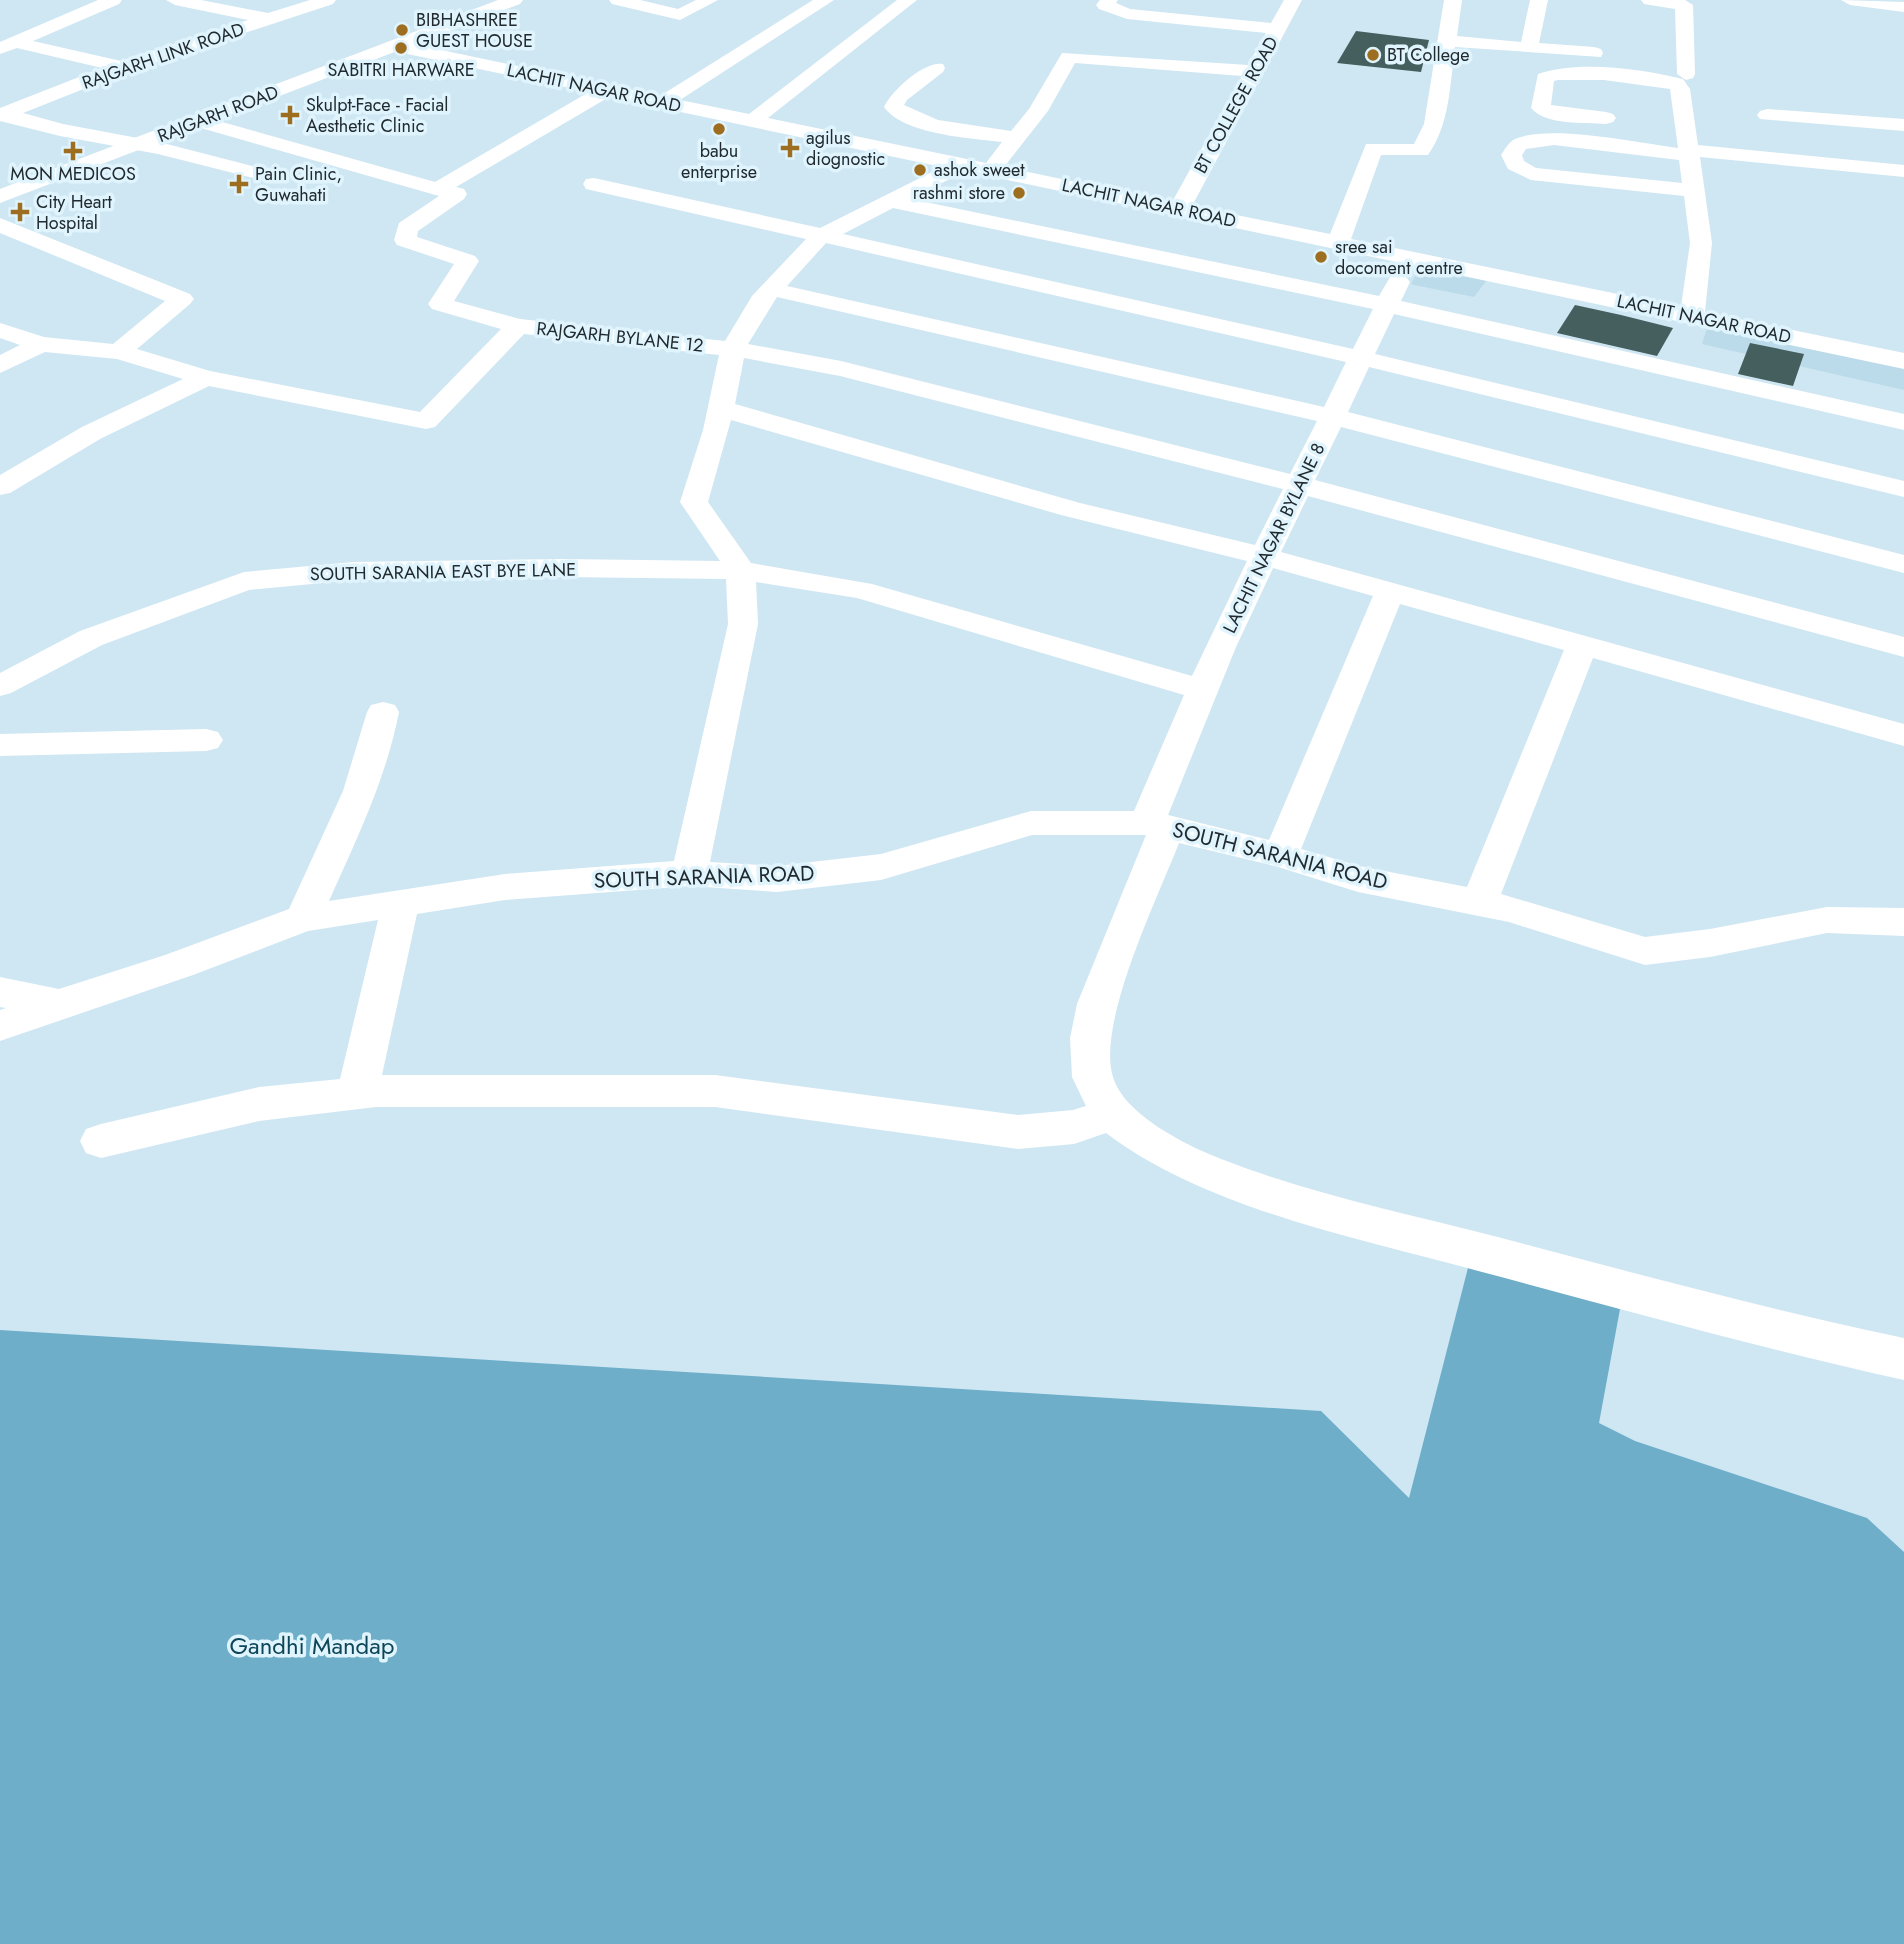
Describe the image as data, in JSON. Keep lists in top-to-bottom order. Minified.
{"streets":{"street":["RAJGARH LINK ROAD","LACHIT NAGAR ROAD","BT COLLEGE ROAD","RAJGARH ROAD","RAJGARH BYLANE 12","LACHIT NAGAR BYLANE 8","SOUTH SARANIA EAST BYE LANE","SOUTH SARANIA ROAD"]},"crossings":[["LACHIT NAGAR ROAD","BT COLLEGE ROAD"],["LACHIT NAGAR ROAD","RAJGARH ROAD"],["LACHIT NAGAR ROAD","LACHIT NAGAR BYLANE 8"],["RAJGARH BYLANE 12","SOUTH SARANIA EAST BYE LANE"],["LACHIT NAGAR BYLANE 8","SOUTH SARANIA EAST BYE LANE"],["LACHIT NAGAR BYLANE 8","SOUTH SARANIA ROAD"]],"parks":["Gandhi Mandap"],"places":{"other":["BIBHASHREE GUEST HOUSE","SABITRI HARWARE","BT College","babu enterprise","ashok sweet","rashmi store","sree sai docoment centre"],"health":["Skulpt-Face - Facial Aesthetic Clinic","agilus diognostic","MON MEDICOS","Pain Clinic, Guwahati","City Heart Hospital"]}}
